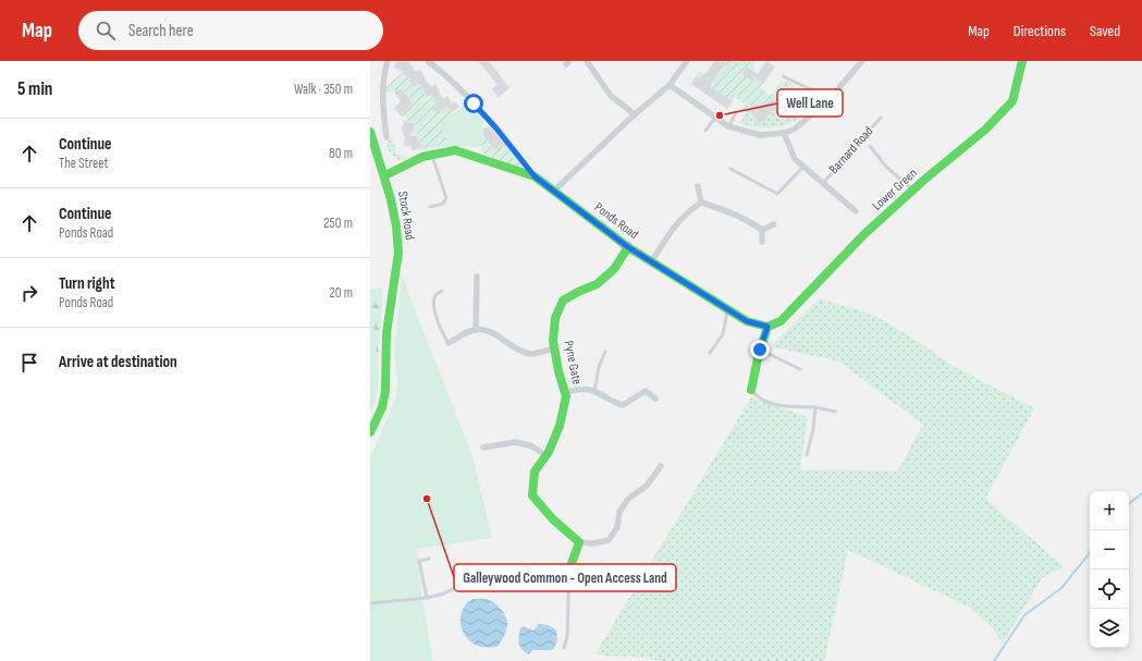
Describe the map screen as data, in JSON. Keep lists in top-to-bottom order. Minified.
{"streets":{"street":["Barnard Road","Lower Green","Stock Road","Ponds Road","Pyne Gate"]},"crossings":[["Lower Green","Ponds Road"],["Stock Road","Ponds Road"],["Ponds Road","Pyne Gate"]],"places":["Well Lane","Galleywood Common - Open Access Land"],"page":{"header":"Map","search":"Search here","nav":["Map","Directions","Saved"],"heading":["5 min","Walk · 350 m"],"list":[["Continue","The Street","80 m"],["Continue","Ponds Road","250 m"],["Turn right","Ponds Road","20 m"],"Arrive at destination"],"map_buttons":["+","−"]}}
